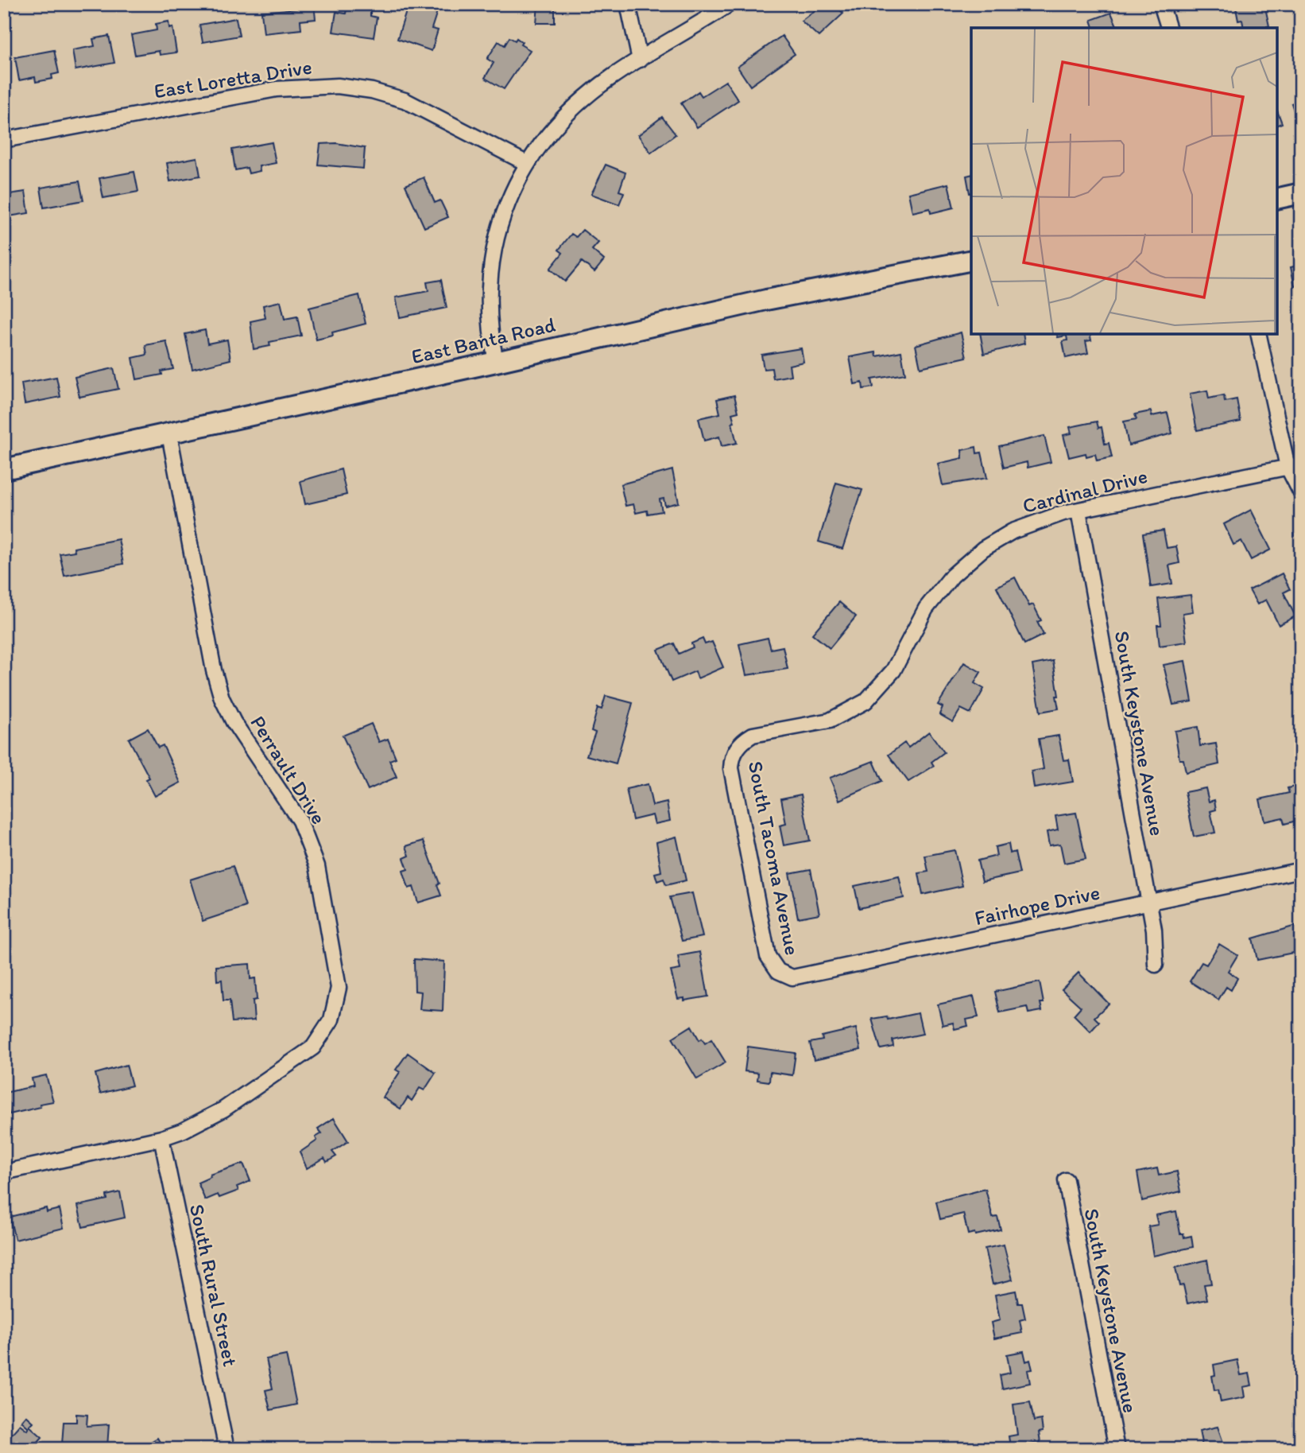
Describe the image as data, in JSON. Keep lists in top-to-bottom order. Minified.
{"streets":{"street":["East Loretta Drive","East Banta Road","Cardinal Drive","South Keystone Avenue","Perrault Drive","South Tacoma Avenue","Fairhope Drive","South Rural Street"]},"crossings":[["East Banta Road","Perrault Drive"],["Cardinal Drive","South Keystone Avenue"],["Cardinal Drive","South Tacoma Avenue"],["South Keystone Avenue","Fairhope Drive"],["Perrault Drive","South Rural Street"],["South Tacoma Avenue","Fairhope Drive"]]}
